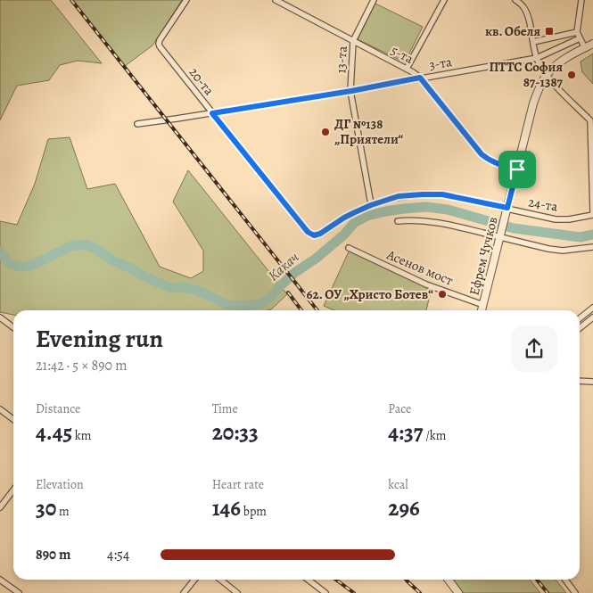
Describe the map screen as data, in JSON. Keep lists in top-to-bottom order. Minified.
{"streets":{"street":["5-та","13-та","3-та","20-та","24-та","Ефрем Чучков","Асенов мост"]},"crossings":[["5-та","13-та"],["5-та","3-та"],["5-та","Ефрем Чучков"],["13-та","3-та"],["13-та","24-та"],["3-та","20-та"],["20-та","24-та"],["24-та","Ефрем Чучков"],["Ефрем Чучков","Асенов мост"]],"water":["Какач"],"places":{"transit":["кв. Обеля"],"other":["ПТТС София 87-1387","ДГ №138 „Приятели“","62. ОУ „Христо Ботев“"]},"page":{"heading":["Evening run","21:42 · 5 × 890 m"],"stats":[["Distance","4.45 km"],["Time","20:33"],["Pace","4:37 /km"],["Elevation","30 m"],["Heart rate","146 bpm"],["kcal","296"]],"list":[{"name":"890 m","note":"4:54"}]}}
